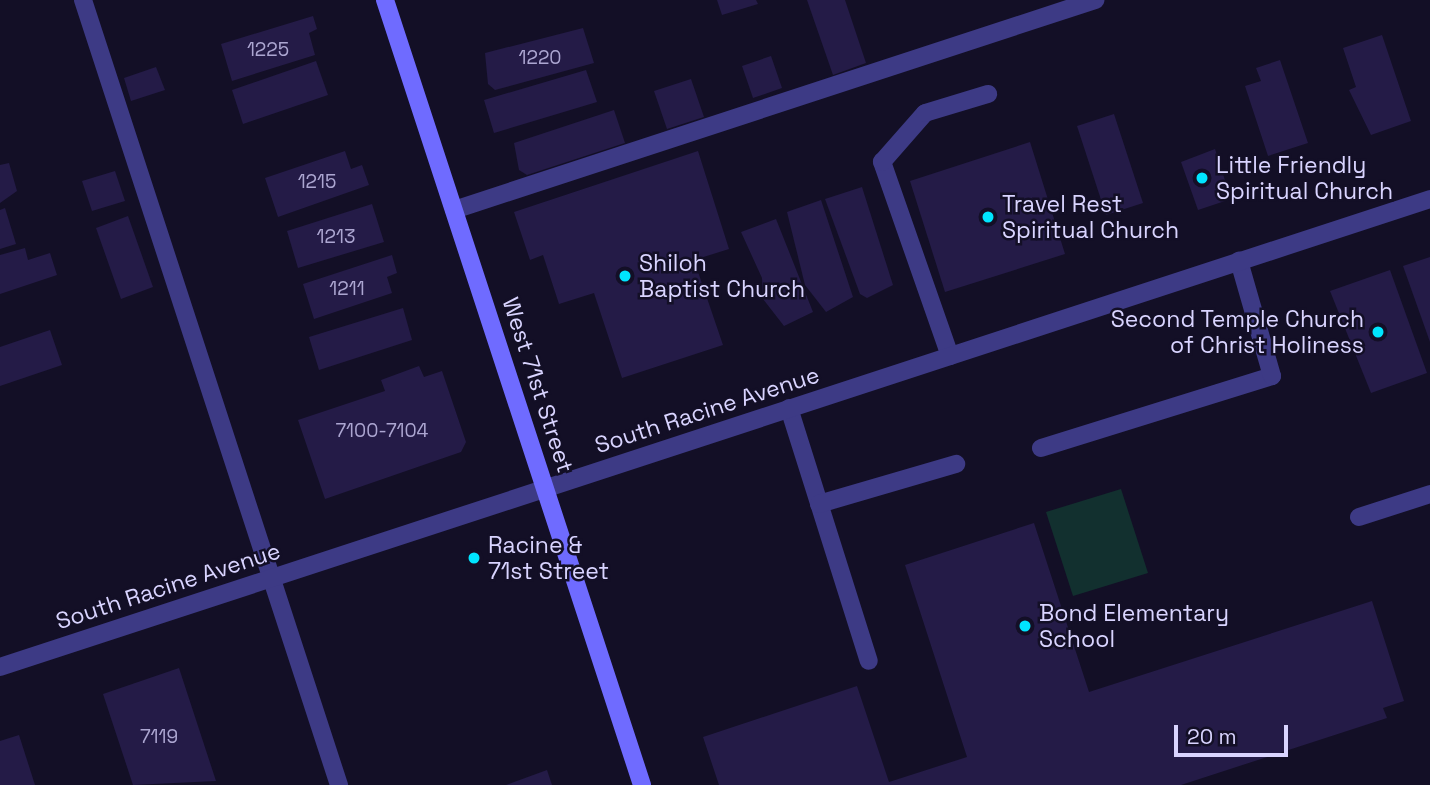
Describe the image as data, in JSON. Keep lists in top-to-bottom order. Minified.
{"streets":{"main road":["West 71st Street"],"street":["South Racine Avenue"]},"crossings":[["West 71st Street","South Racine Avenue"]],"places":["Little Friendly Spiritual Church","Travel Rest Spiritual Church","Shiloh Baptist Church","Second Temple Church of Christ Holiness","Racine & 71st Street","Bond Elementary School"],"house_numbers":["1225","1220","1215","1213","1211","7100-7104","7119"],"scale_bar":"20 m"}
